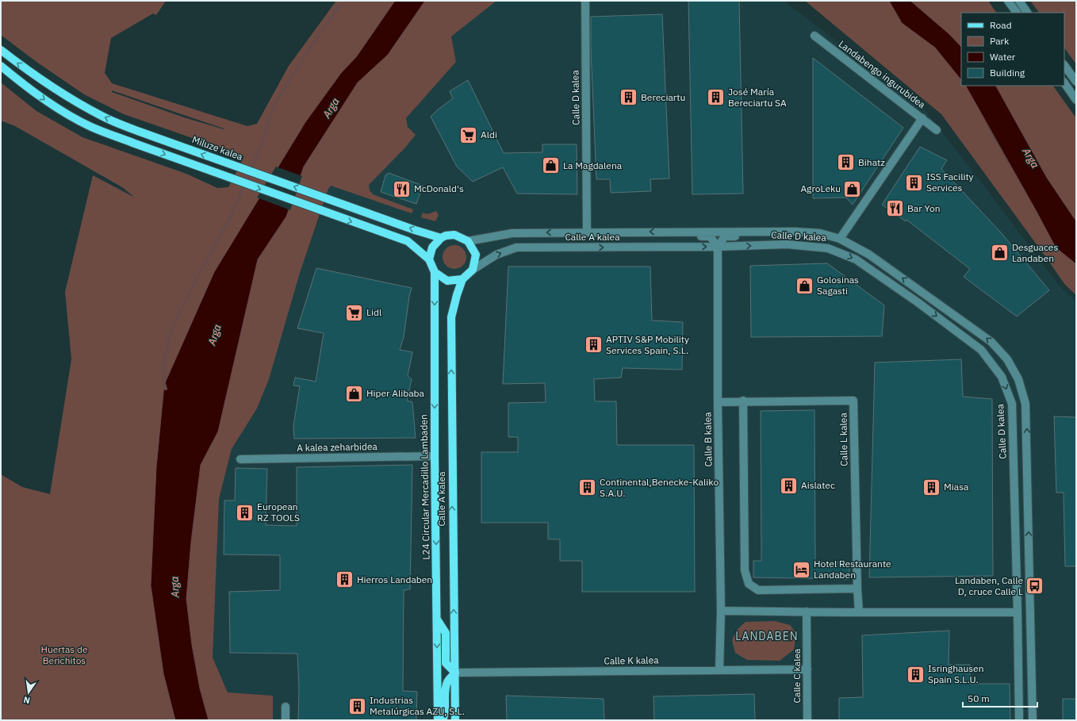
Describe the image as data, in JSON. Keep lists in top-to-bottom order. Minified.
{"streets":{"main road":["Miluze kalea","Calle A kalea","L24 Circular Mercadillo Lambaden"],"street":["Landabengo ingurubidea","Calle D kalea","Calle B kalea","Calle L kalea","A kalea zeharbidea","Calle K kalea","Calle C kalea"]},"crossings":[["Landabengo ingurubidea","Calle D kalea"],["Calle D kalea","Calle A kalea"],["Calle D kalea","Calle B kalea"],["Miluze kalea","Calle A kalea"],["Miluze kalea","L24 Circular Mercadillo Lambaden"],["Calle A kalea","Calle B kalea"],["Calle A kalea","L24 Circular Mercadillo Lambaden"],["Calle A kalea","Calle K kalea"],["Calle B kalea","Calle L kalea"],["Calle B kalea","Calle K kalea"],["A kalea zeharbidea","L24 Circular Mercadillo Lambaden"],["Calle K kalea","Calle C kalea"]],"one_way":["L24 Circular Mercadillo Lambaden"],"districts":["LANDABEN"],"water":["Arga"],"parks":["Huertas de Berichitos"],"places":{"building":["Bereciartu","José María Bereciartu SA","Bihatz","ISS Facility Services","APTIV S&P Mobility Services Spain, S.L.","Aislatec","Miasa","Continental,Benecke-Kaliko S.A.U.","European RZ TOOLS","Hierros Landaben","Isringhausen Spain S.L.U.","Industrias Metalúrgicas AZU, S.L."],"supermarket":["Aldi","Lidl"],"shop":["La Magdalena","AgroLeku","Desguaces Landaben","Golosinas Sagasti","Hiper Alibaba"],"restaurant":["McDonald's","Bar Yon"],"hotel":["Hotel Restaurante Landaben"],"bus stop":["Landaben, Calle D, cruce Calle L"]},"legend":["Road","Park","Water","Building"],"scale_bar":"50 m","north":"bottom"}
